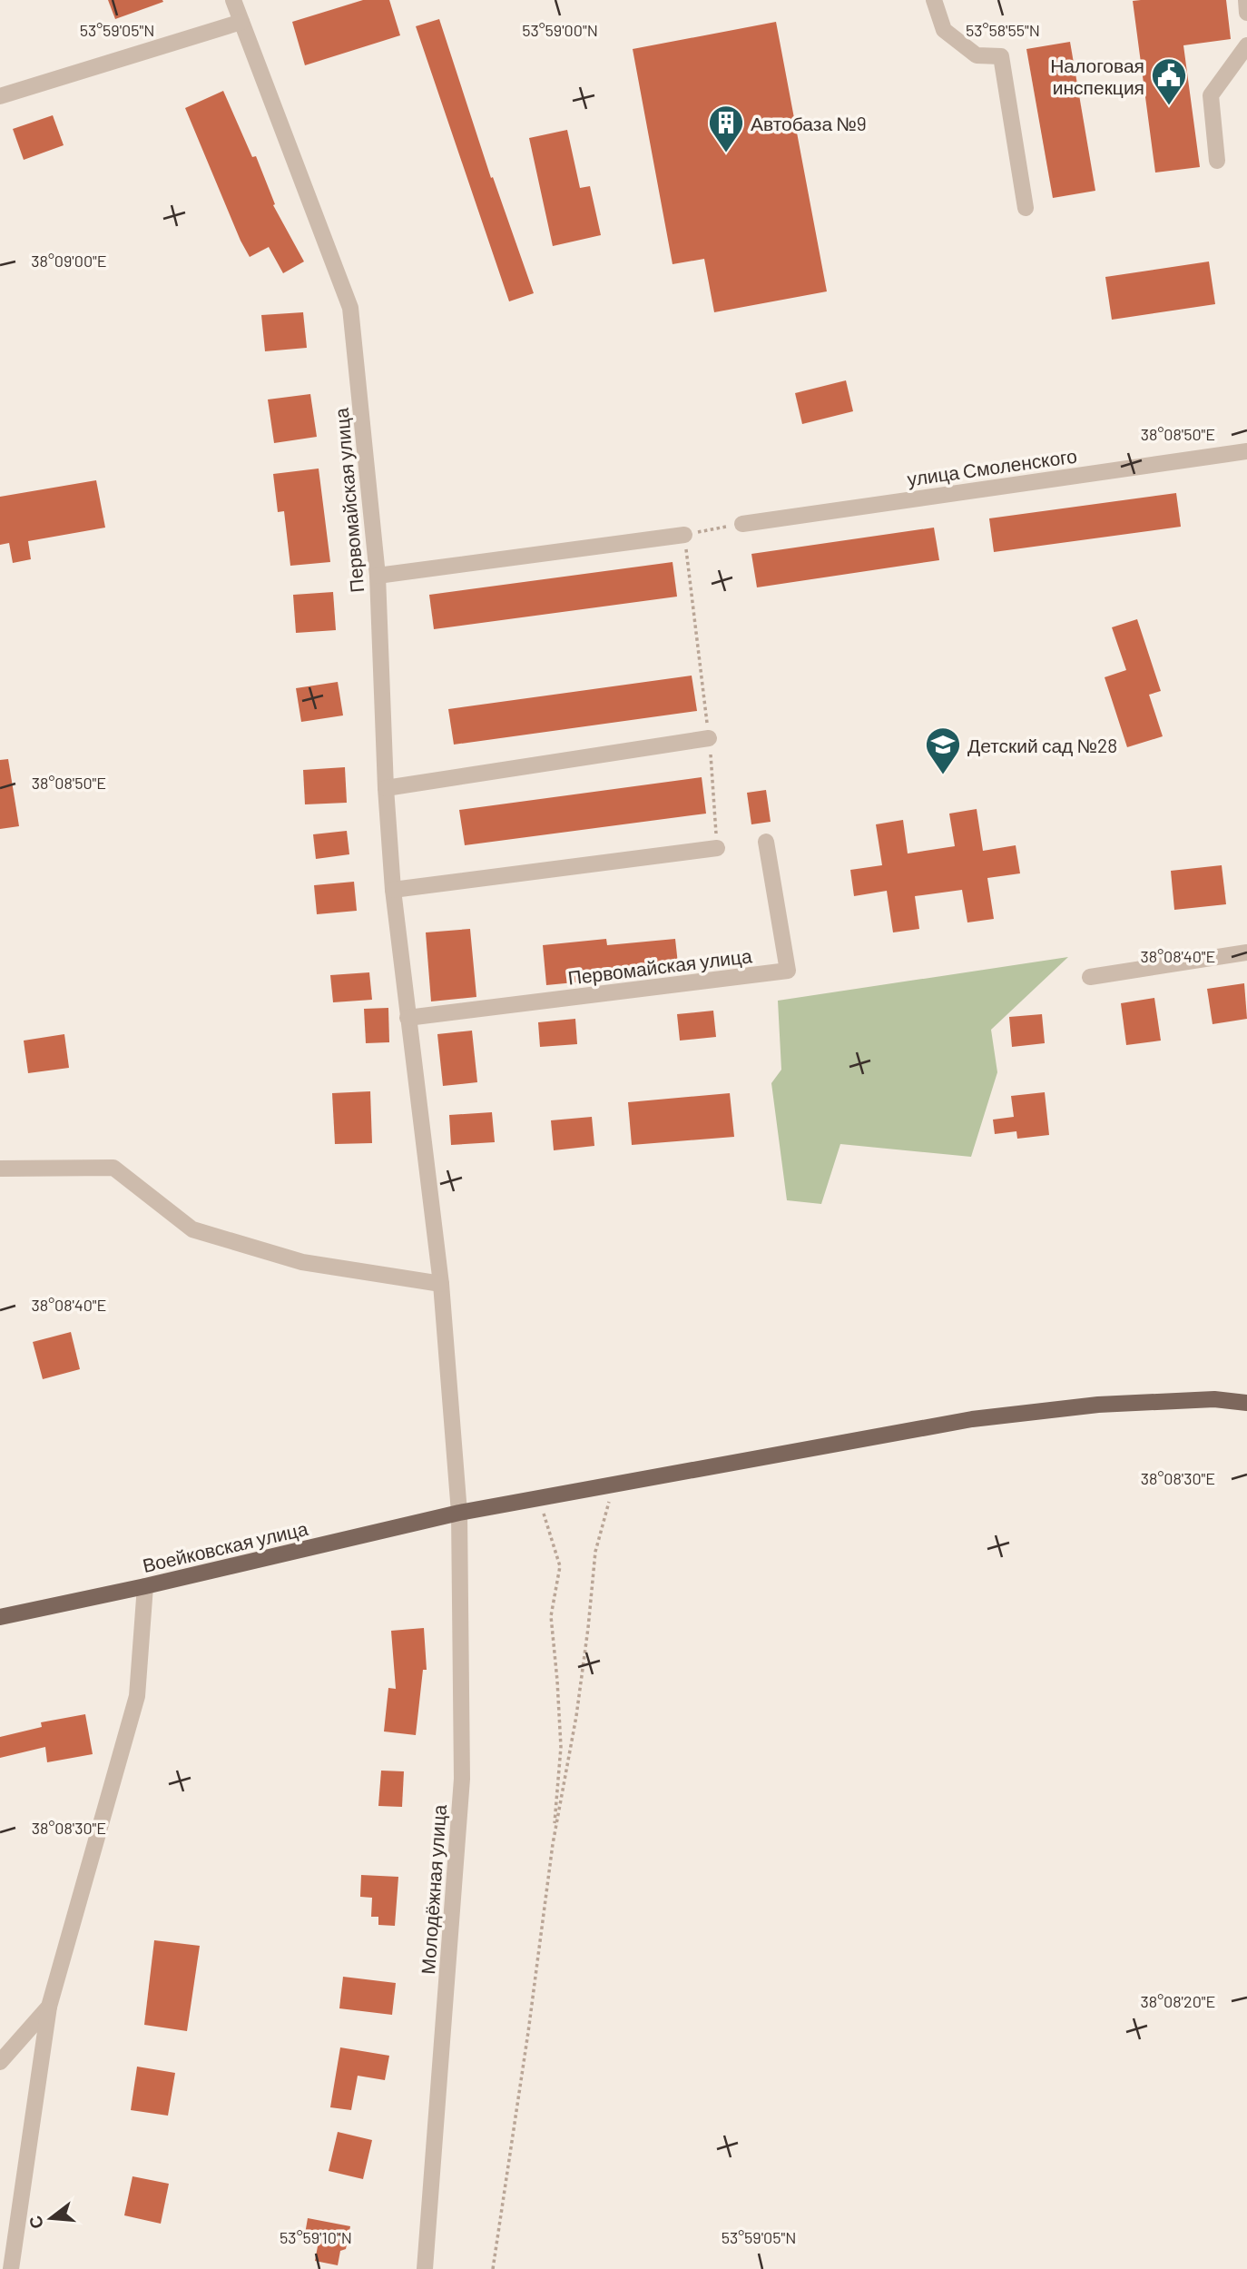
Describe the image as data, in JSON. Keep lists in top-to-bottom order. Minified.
{"streets":{"main road":["Воейковская улица"],"street":["улица Смоленского","Первомайская улица","Молодёжная улица"]},"crossings":[["Первомайская улица","Воейковская улица"],["Первомайская улица","Молодёжная улица"],["Воейковская улица","Молодёжная улица"]],"places":{"public building":["Налоговая инспекция"],"building":["Автобаза №9"],"school or university":["Детский сад №28"]},"north":"left","coordinates":["53°59'05\"N","53°59'00\"N","53°58'55\"N","38°09'00\"E","38°08'50\"E","38°08'40\"E","38°08'30\"E","38°08'20\"E","53°59'10\"N"]}
